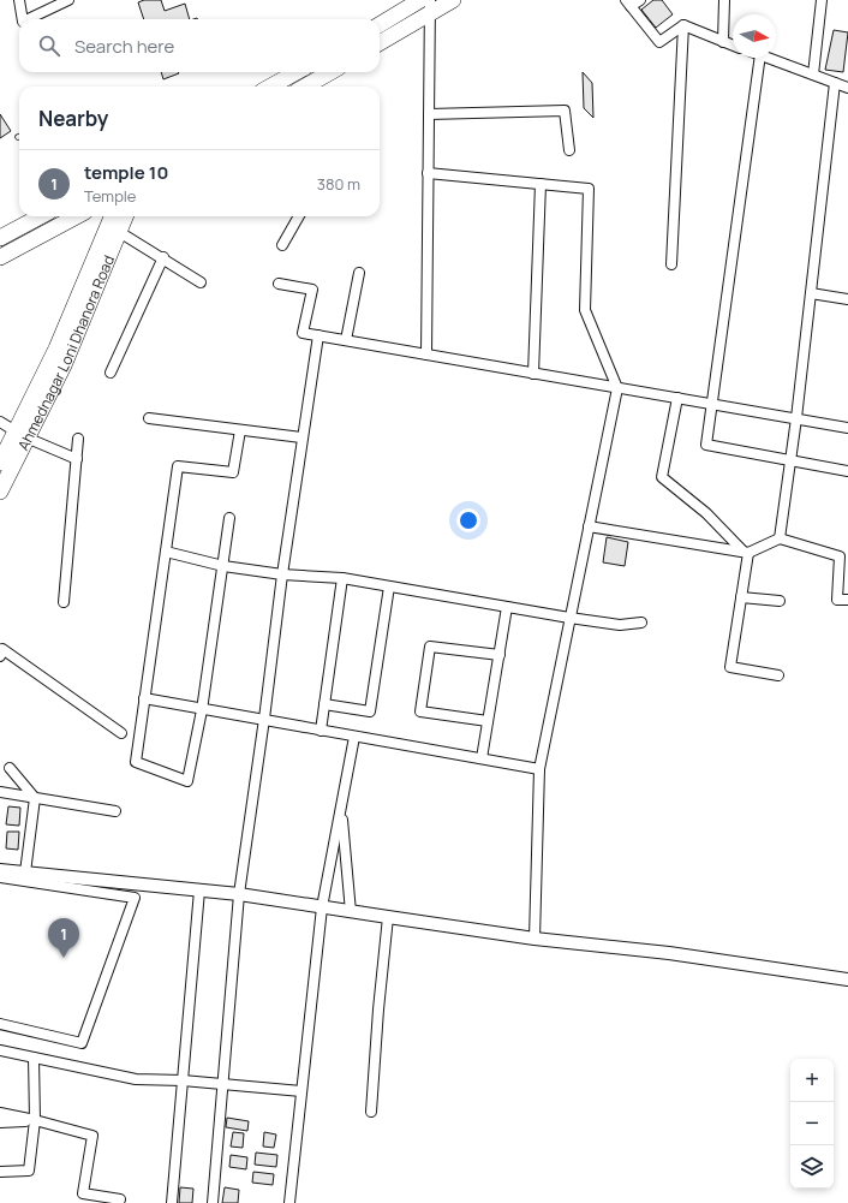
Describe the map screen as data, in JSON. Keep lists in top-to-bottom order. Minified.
{"streets":{"main road":["Ahmednagar Loni Dhanora Road"]},"north":"right","page":{"search":"Search here","heading":"Nearby","list":[{"mark":"1","name":"temple 10","note":"Temple","value":"380 m"}],"pins":"1","map_buttons":["+","−"]}}
